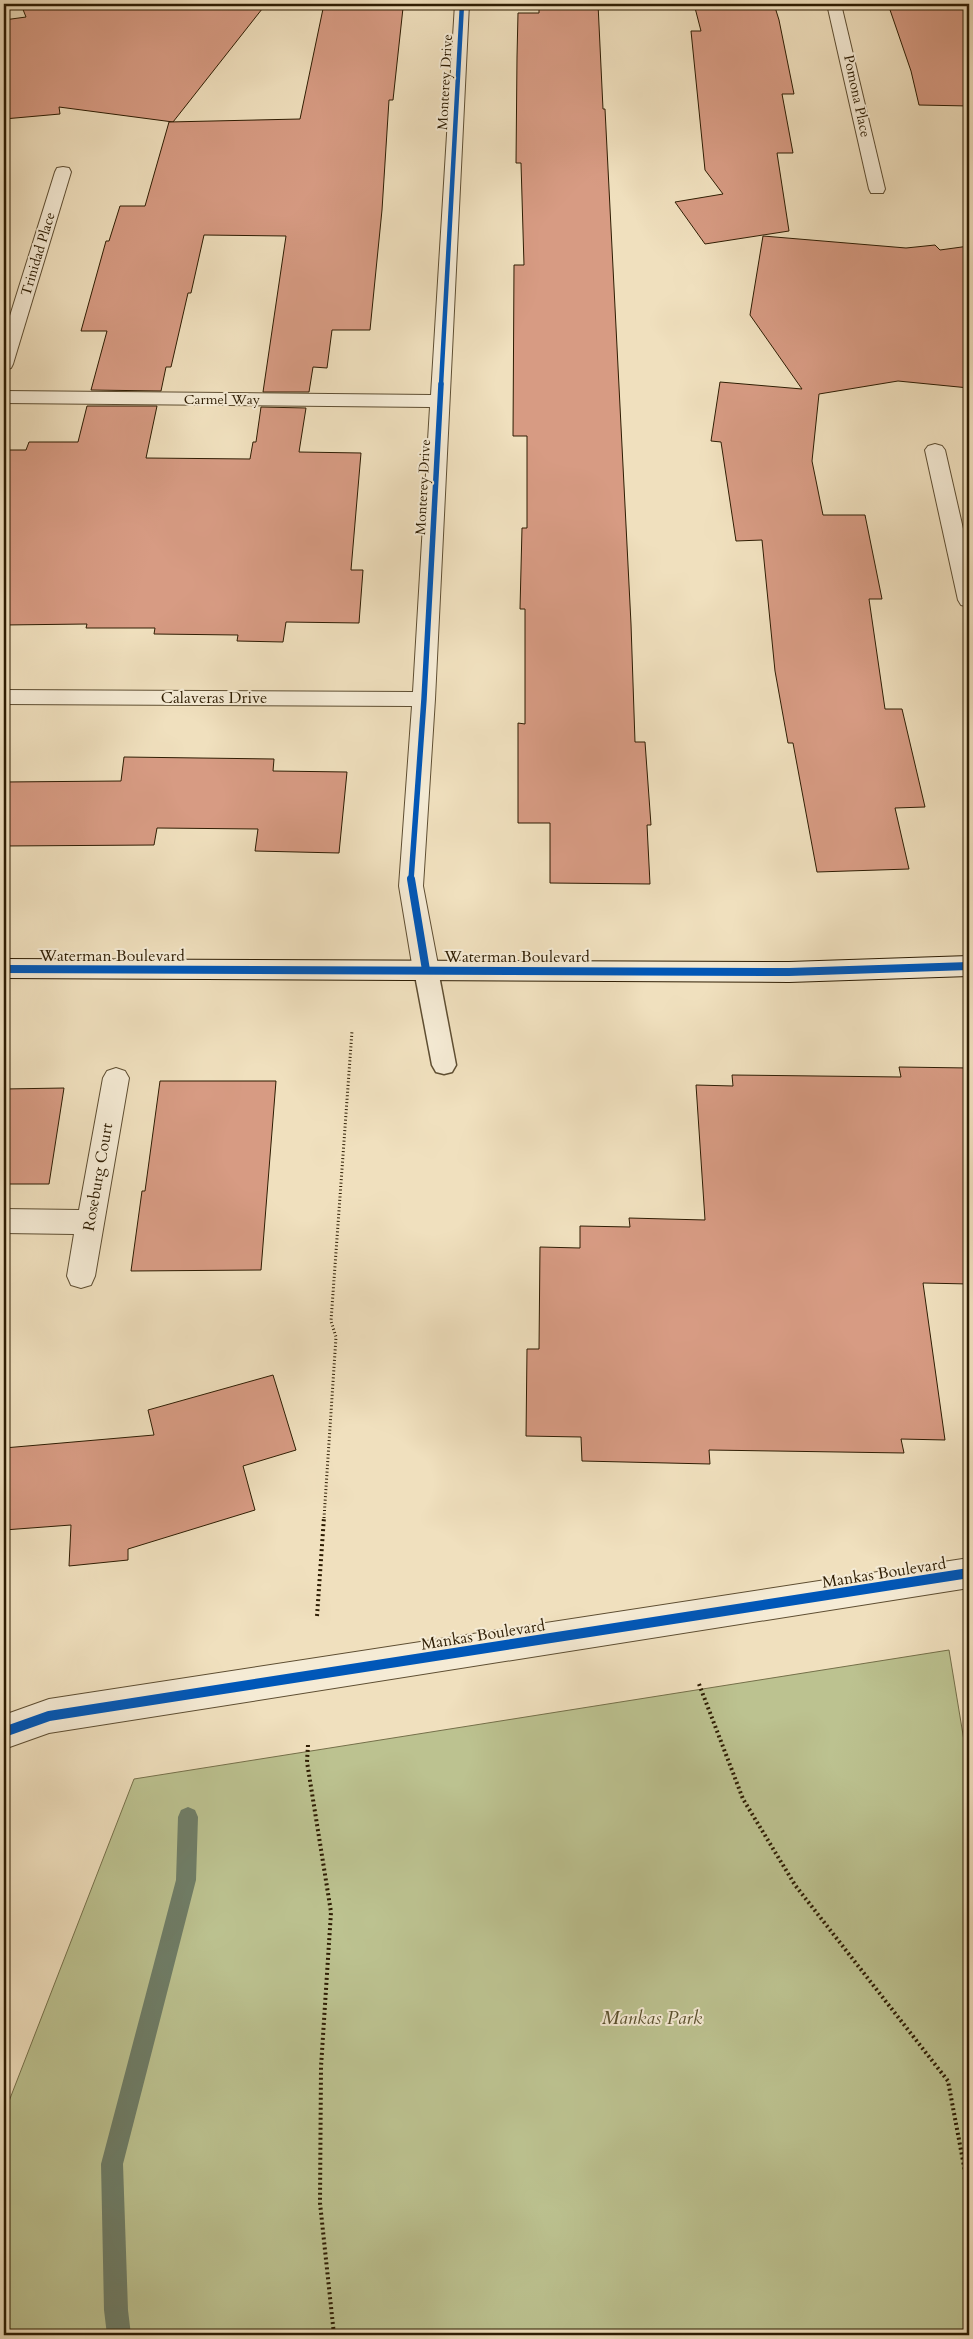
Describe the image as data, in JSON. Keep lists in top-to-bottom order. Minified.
{"streets":{"street":["Monterey Drive","Pomona Place","Trinidad Place","Carmel Way","Calaveras Drive","Waterman Boulevard","Roseburg Court","Mankas Boulevard"]},"crossings":[["Monterey Drive","Carmel Way"],["Monterey Drive","Calaveras Drive"],["Monterey Drive","Waterman Boulevard"]],"parks":["Mankas Park"]}
